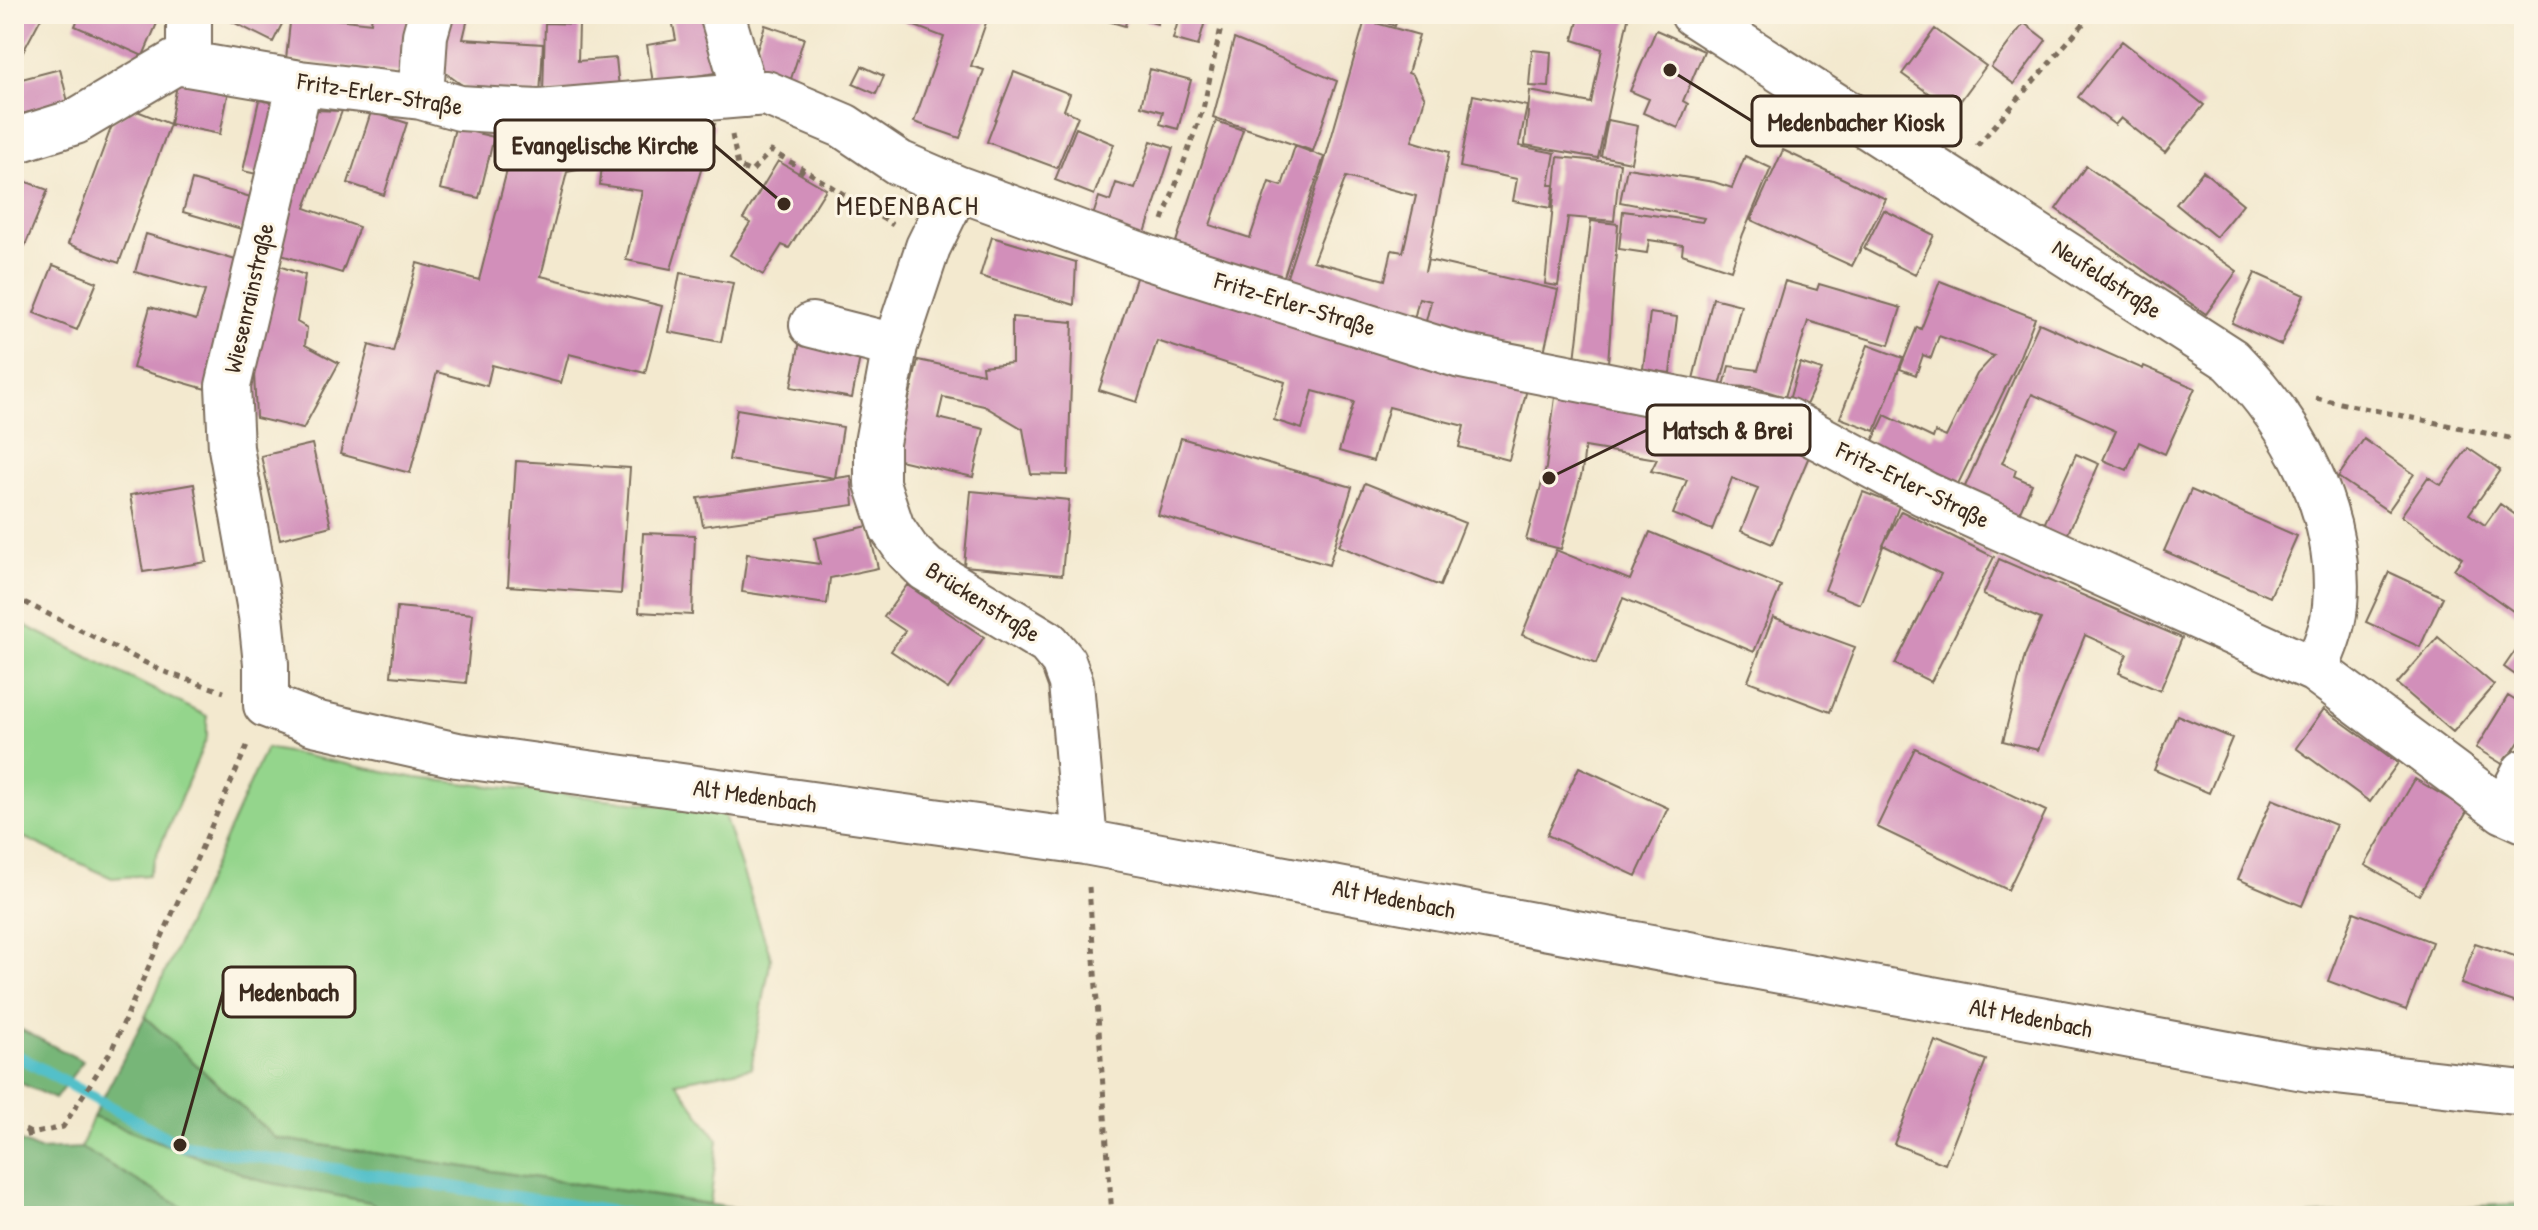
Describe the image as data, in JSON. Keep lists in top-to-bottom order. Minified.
{"streets":{"street":["Fritz-Erler-Straße","Neufeldstraße","Wiesenrainstraße","Brückenstraße","Alt Medenbach"]},"crossings":[["Fritz-Erler-Straße","Neufeldstraße"],["Fritz-Erler-Straße","Wiesenrainstraße"],["Fritz-Erler-Straße","Brückenstraße"],["Wiesenrainstraße","Alt Medenbach"],["Brückenstraße","Alt Medenbach"]],"districts":["MEDENBACH"],"places":["Medenbacher Kiosk","Evangelische Kirche","Matsch & Brei","Medenbach"]}
